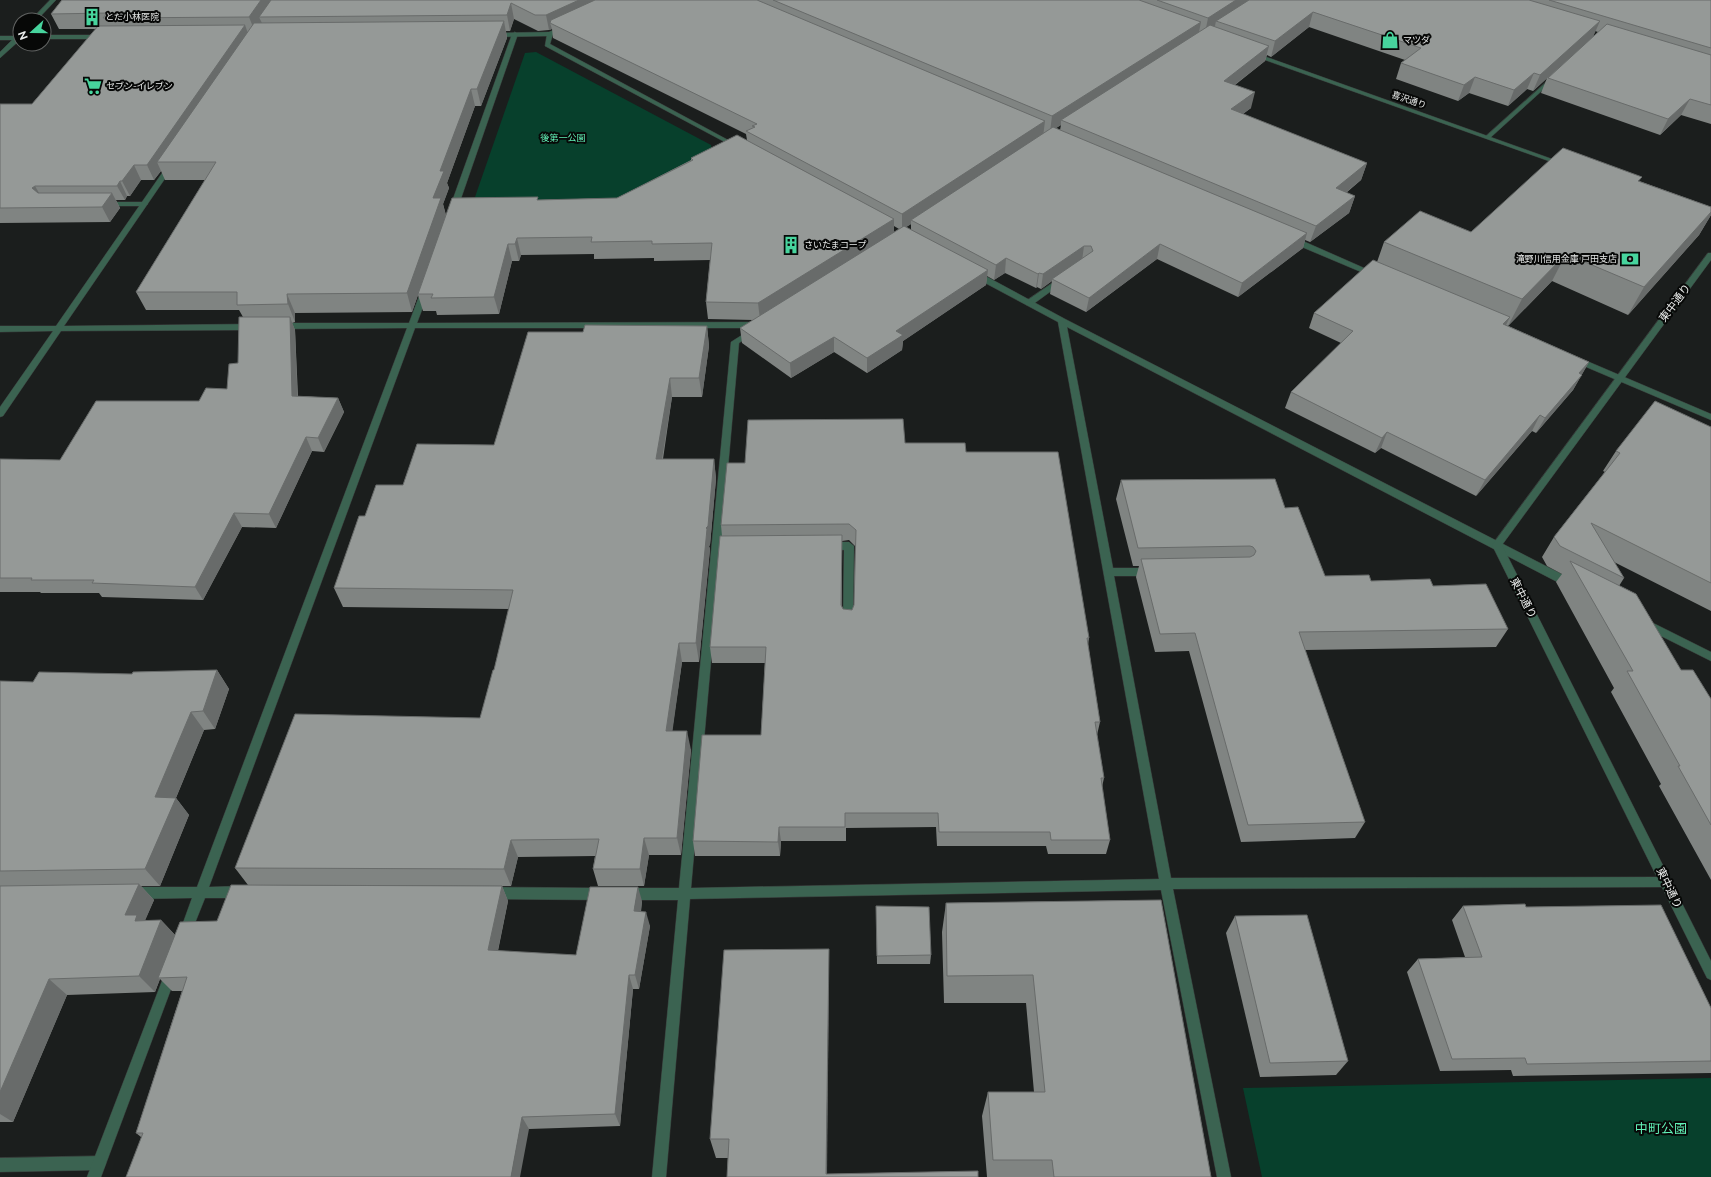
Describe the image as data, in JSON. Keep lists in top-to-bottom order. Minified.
{"streets":{"street":["喜沢通り","東中通り"]},"parks":["後第一公園","中町公園"],"places":{"building":["とだ小林医院","さいたまコープ"],"shop":["マツダ"],"supermarket":["セブン-イレブン"],"bank":["滝野川信用金庫 戸田支店"]},"north":"left"}
